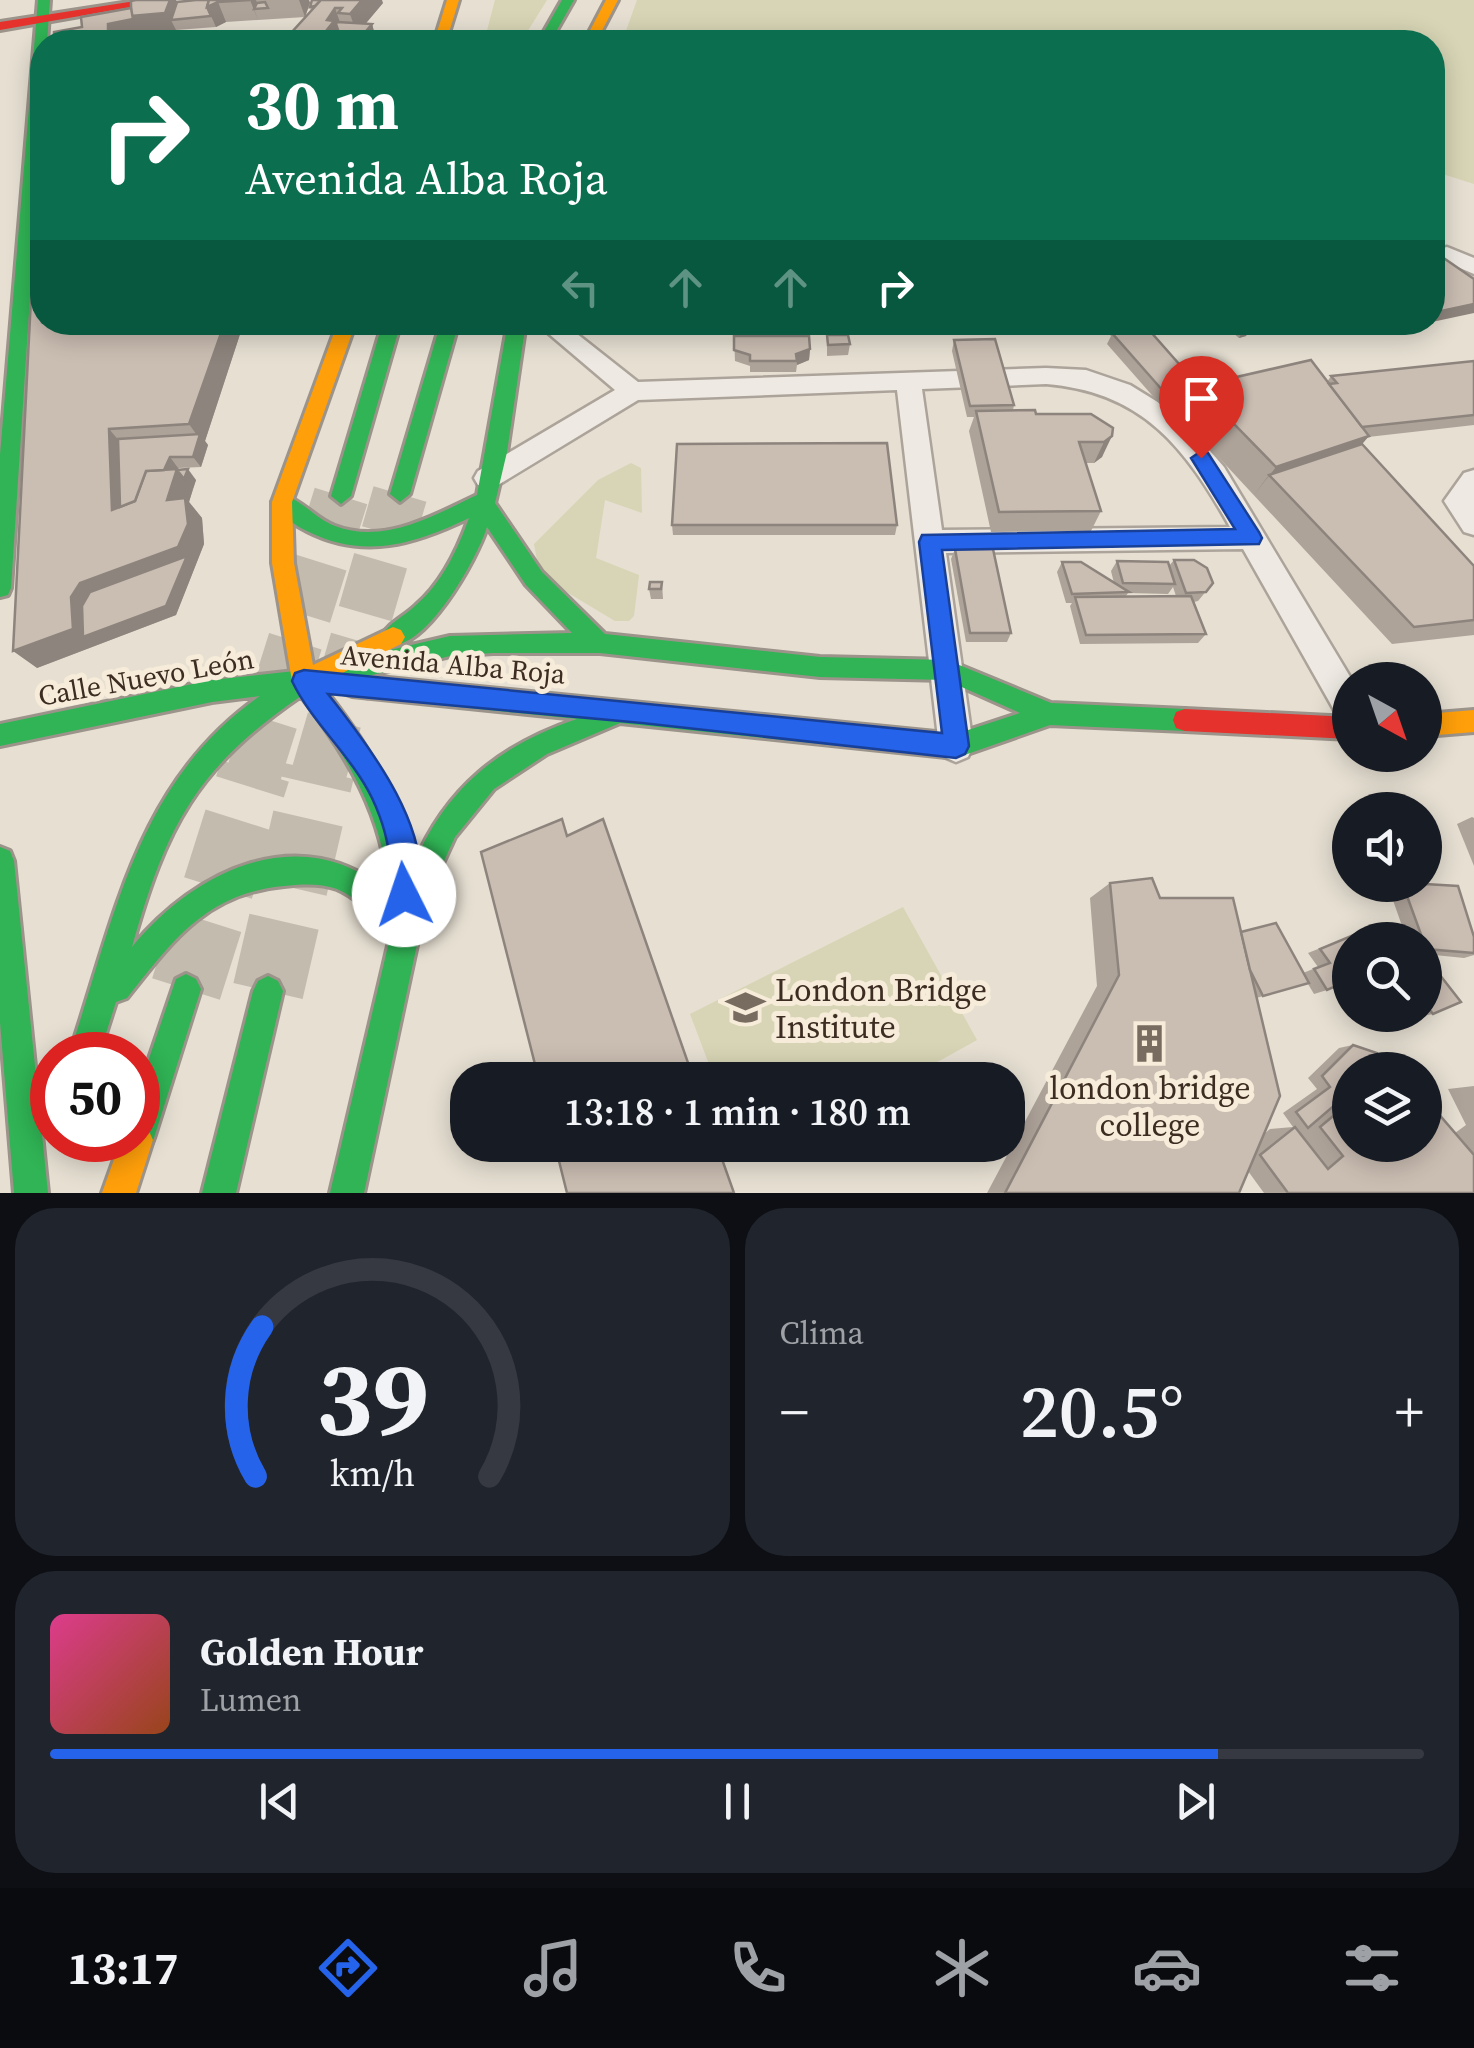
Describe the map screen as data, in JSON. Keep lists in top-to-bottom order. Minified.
{"streets":{"main road":["Avenida Alba Roja","Calle Nuevo León"]},"crossings":[["Avenida Alba Roja","Calle Nuevo León"]],"places":{"school or university":["London Bridge Institute"],"building":["london bridge college"]},"north":"bottom right","page":{"turn":["30 m","Avenida Alba Roja"],"limit":"50","trip":"13:18 · 1 min · 180 m","tile":"Clima","heat":["−","20.5°","+"],"song":["Golden Hour","Lumen"],"tabs":"13:17","gauge":["39","km/h"]}}
